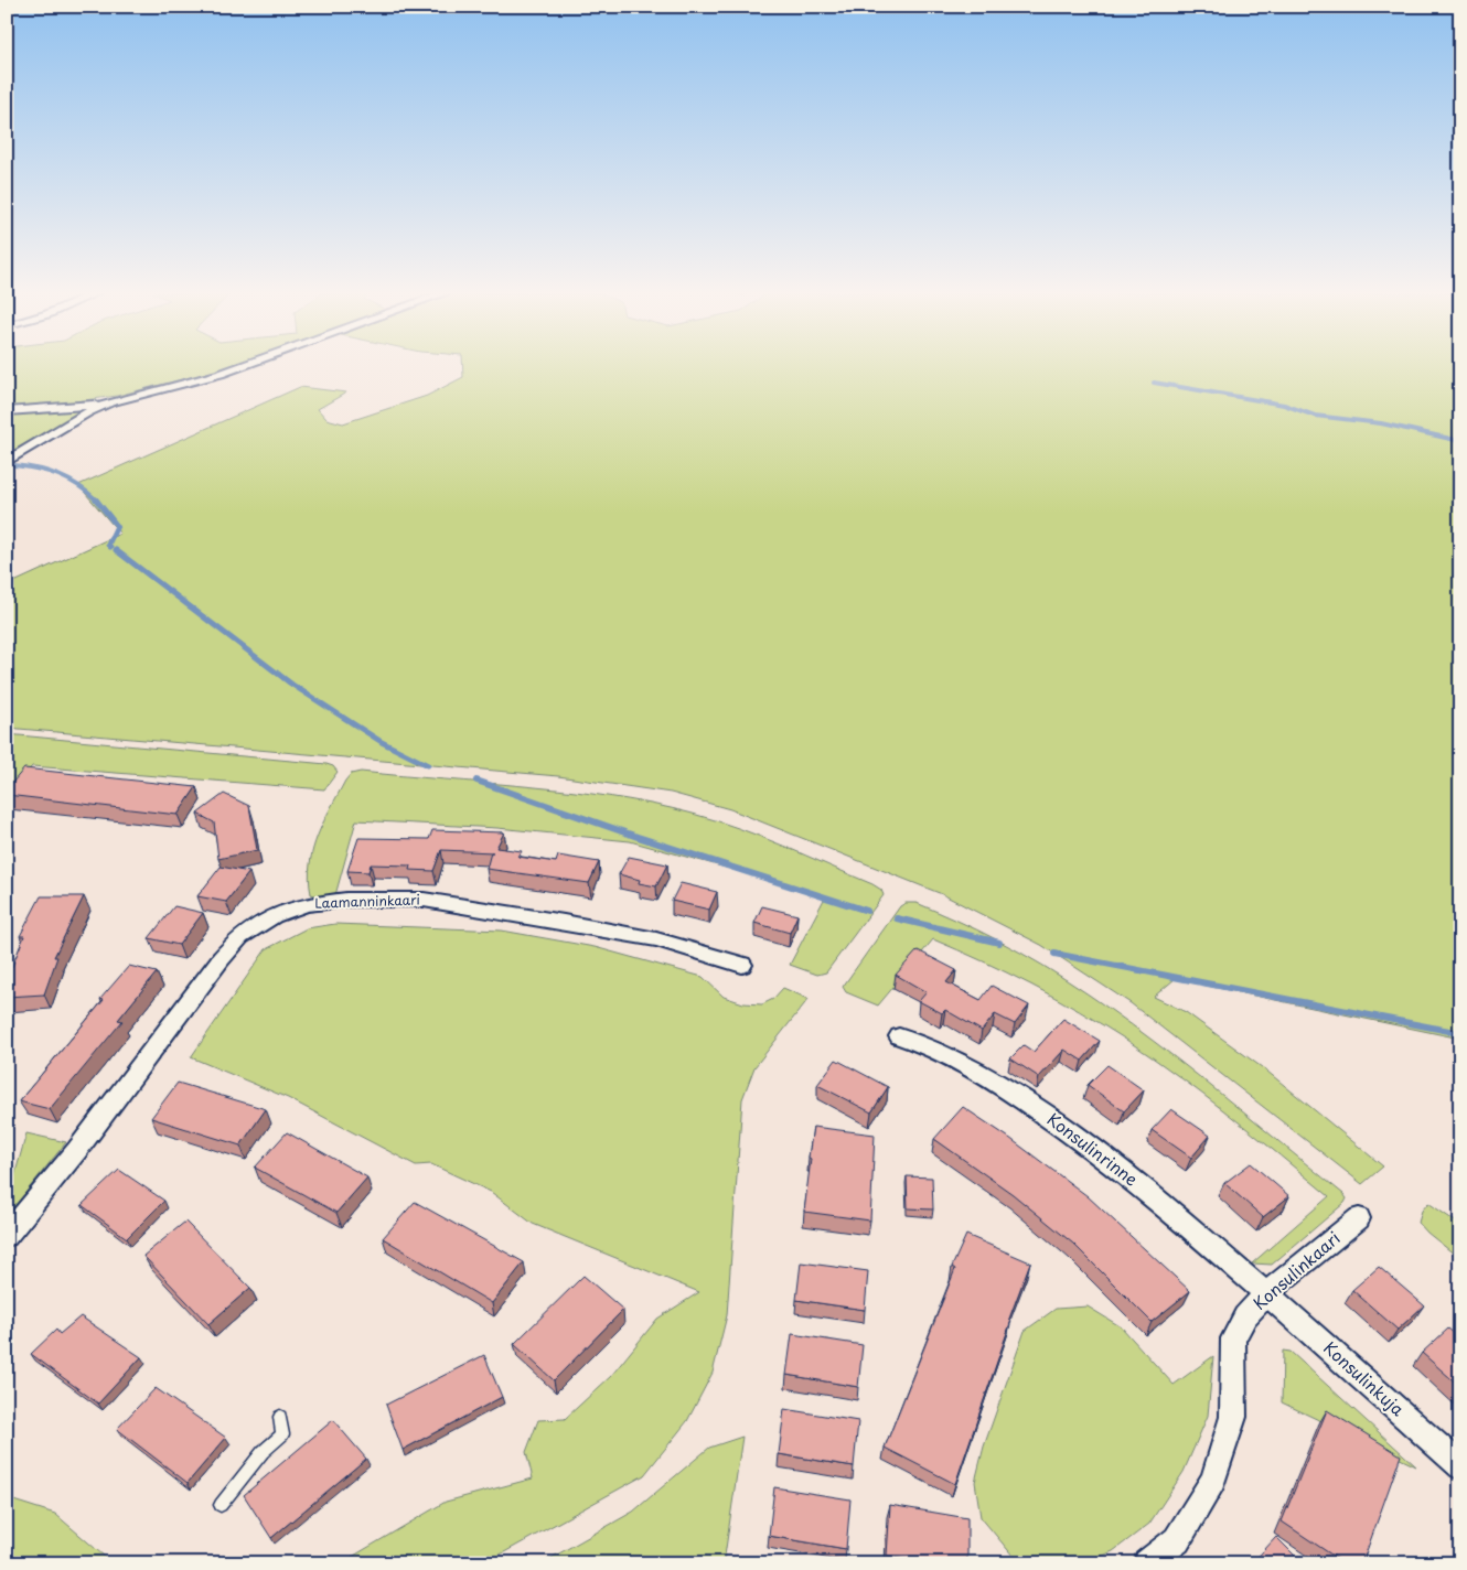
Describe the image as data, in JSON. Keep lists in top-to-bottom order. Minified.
{"streets":{"street":["Laamanninkaari","Konsulinrinne","Konsulinkaari","Konsulinkuja"]},"crossings":[["Konsulinrinne","Konsulinkaari"],["Konsulinrinne","Konsulinkuja"],["Konsulinkaari","Konsulinkuja"]]}
